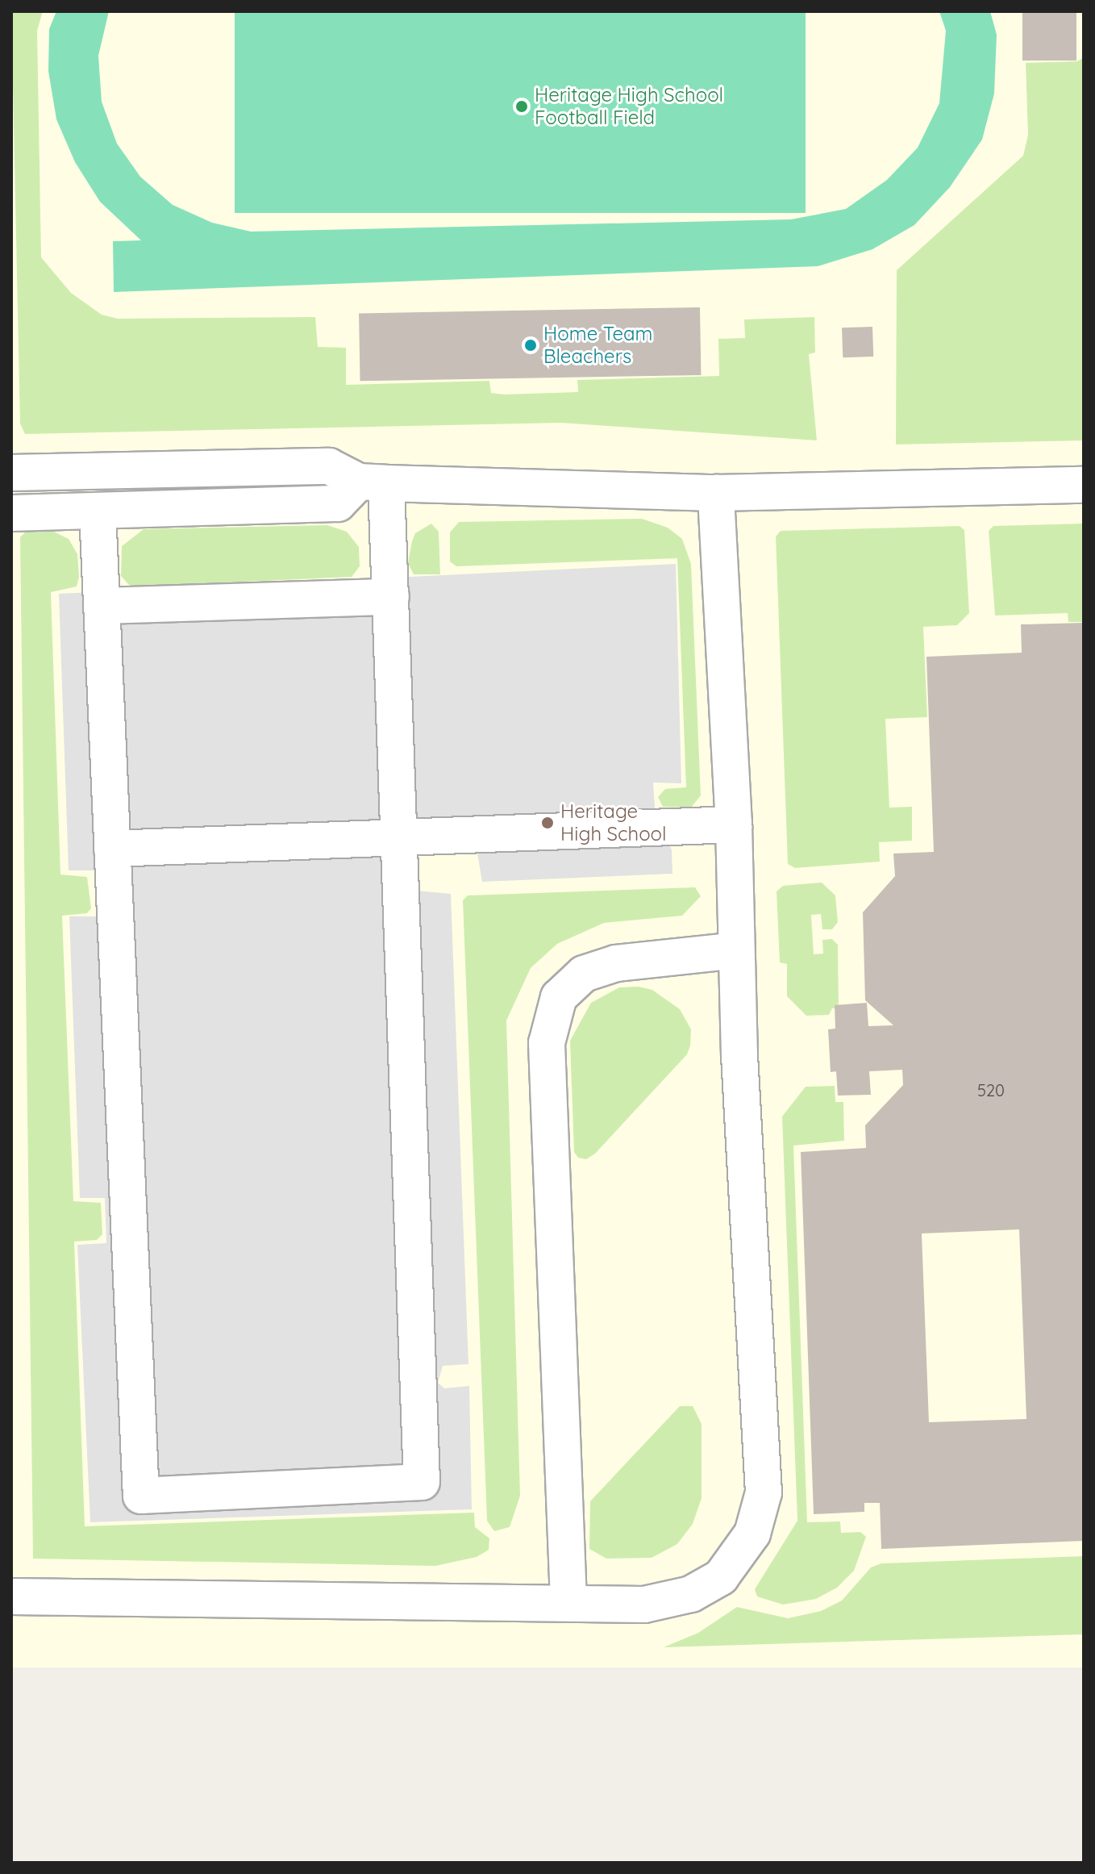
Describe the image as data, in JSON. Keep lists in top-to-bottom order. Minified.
{"places":["Heritage High School Football Field","Home Team Bleachers","Heritage High School"],"house_numbers":["520"]}
